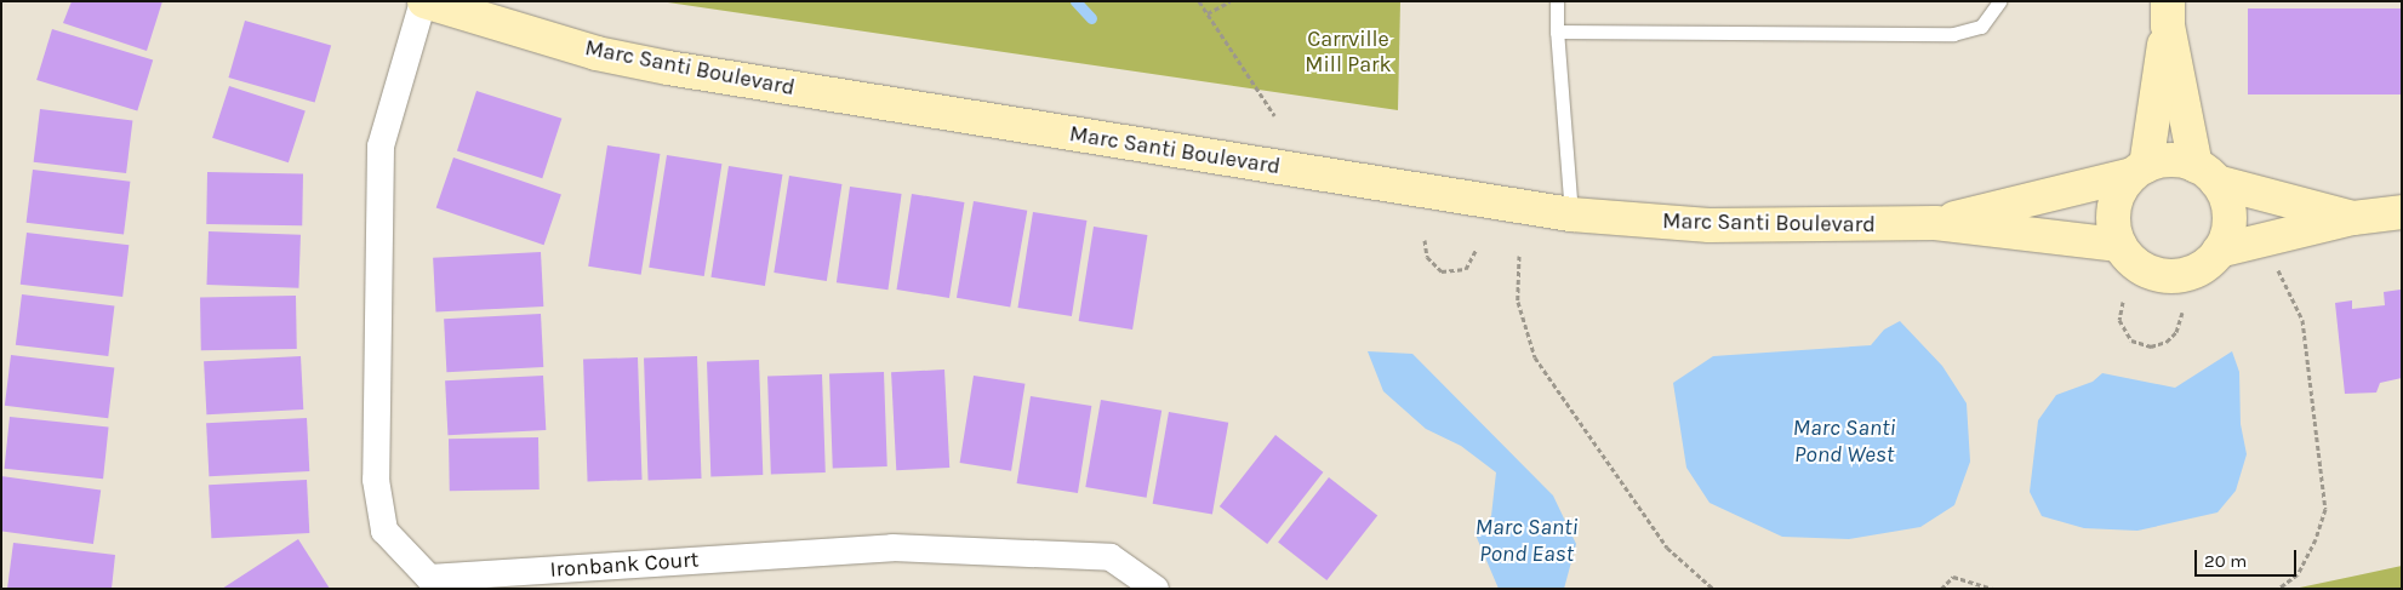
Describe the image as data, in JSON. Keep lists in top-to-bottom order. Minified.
{"streets":{"street":["Marc Santi Boulevard","Ironbank Court"]},"crossings":[["Marc Santi Boulevard","Ironbank Court"]],"water":["Marc Santi Pond West","Marc Santi Pond East"],"parks":["Carrville Mill Park"],"scale_bar":"20 m"}
